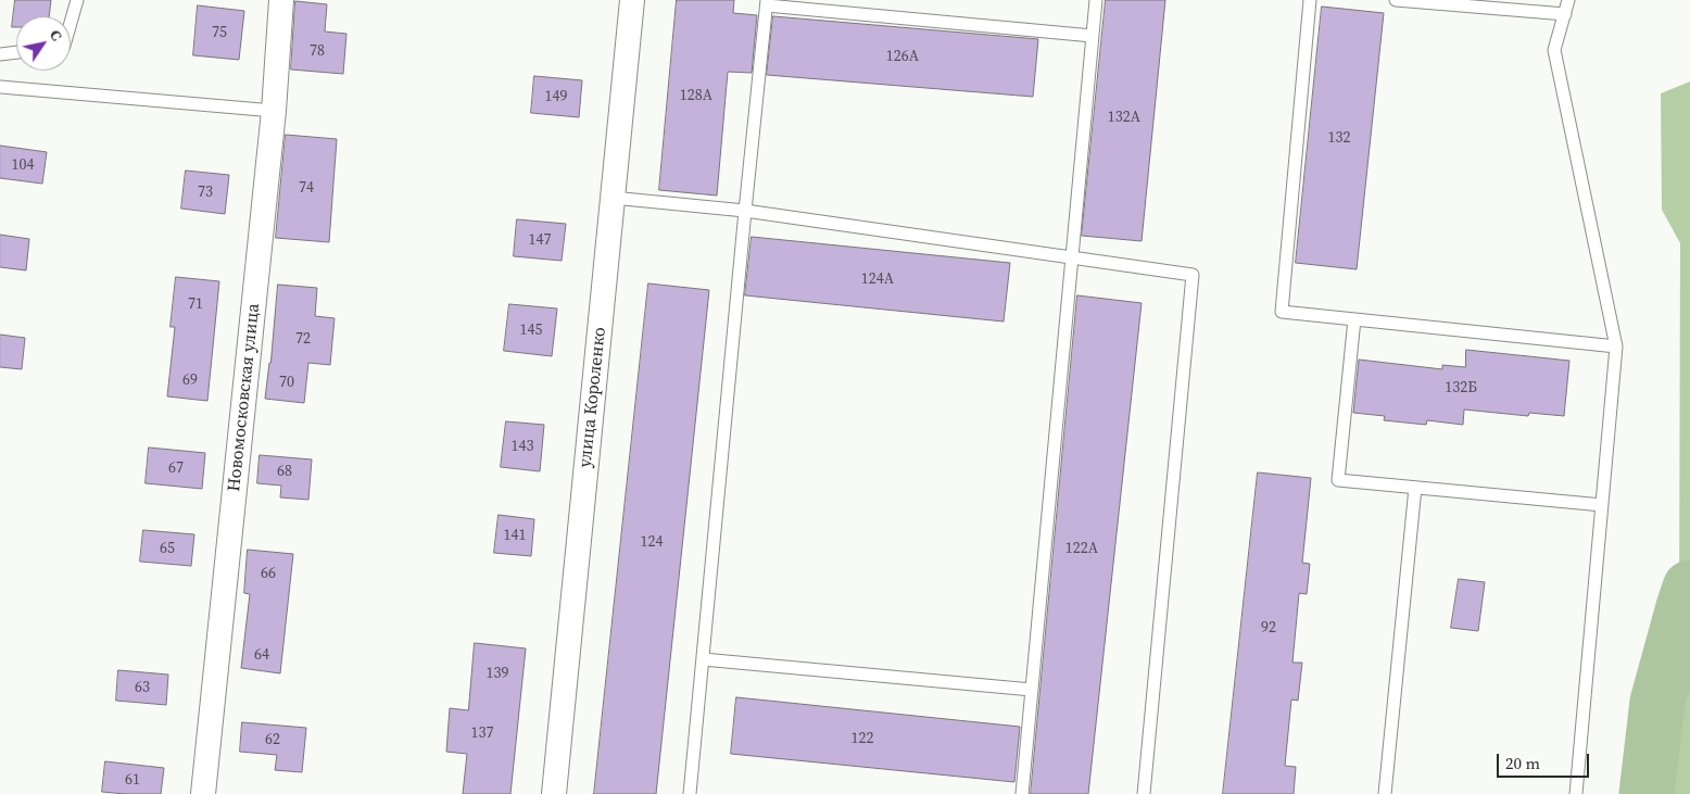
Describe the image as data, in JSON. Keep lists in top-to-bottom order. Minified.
{"streets":{"street":["Новомосковская улица","улица Короленко"]},"house_numbers":["75","78","126А","128А","149","132А","132","104","74","73","147","124А","71","145","72","69","70","132Б","143","67","68","141","124","65","122А","66","92","64","139","63","137","122","62","61"],"scale_bar":"20 m","north":"top right"}
